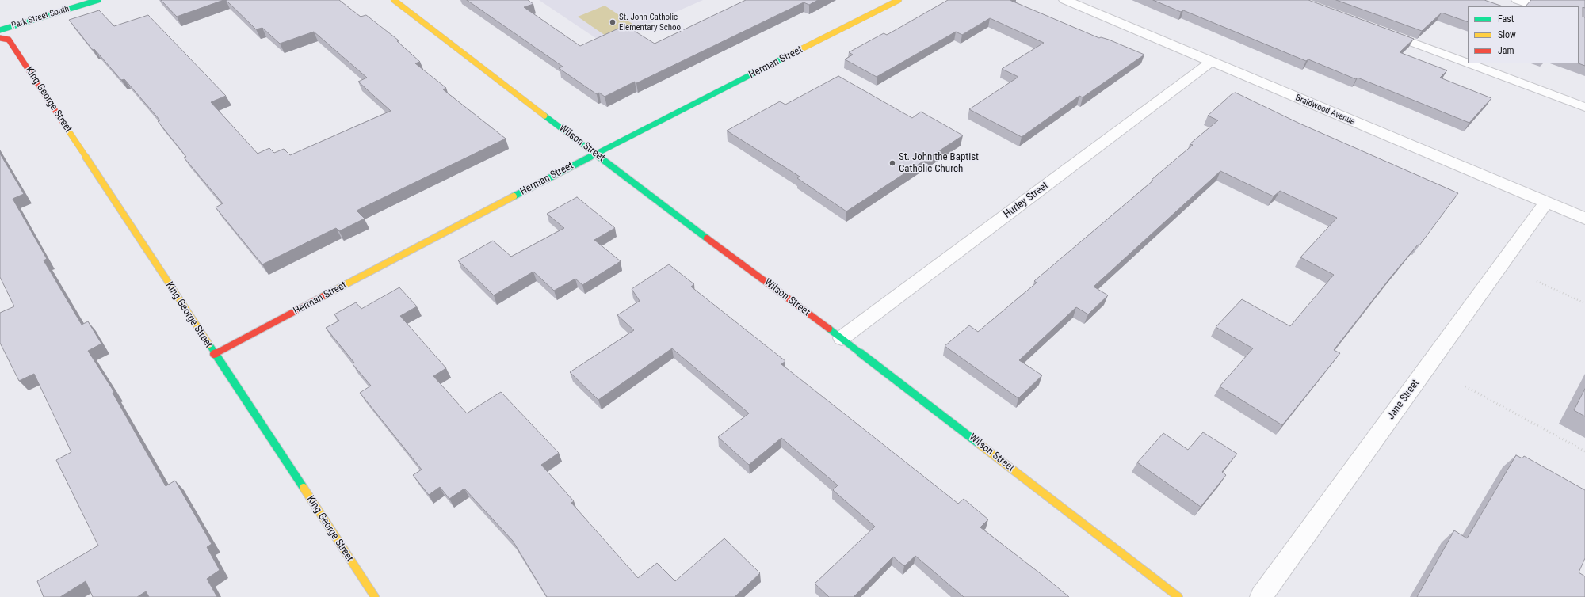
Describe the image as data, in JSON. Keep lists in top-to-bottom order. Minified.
{"streets":{"street":["Park Street South","Herman Street","King George Street","Braidwood Avenue","Wilson Street","Hurley Street","Jane Street"]},"crossings":[["Herman Street","King George Street"],["Herman Street","Wilson Street"],["Braidwood Avenue","Hurley Street"],["Braidwood Avenue","Jane Street"],["Wilson Street","Hurley Street"]],"places":["St. John Catholic Elementary School","St. John the Baptist Catholic Church"],"legend":["Fast","Slow","Jam"]}
